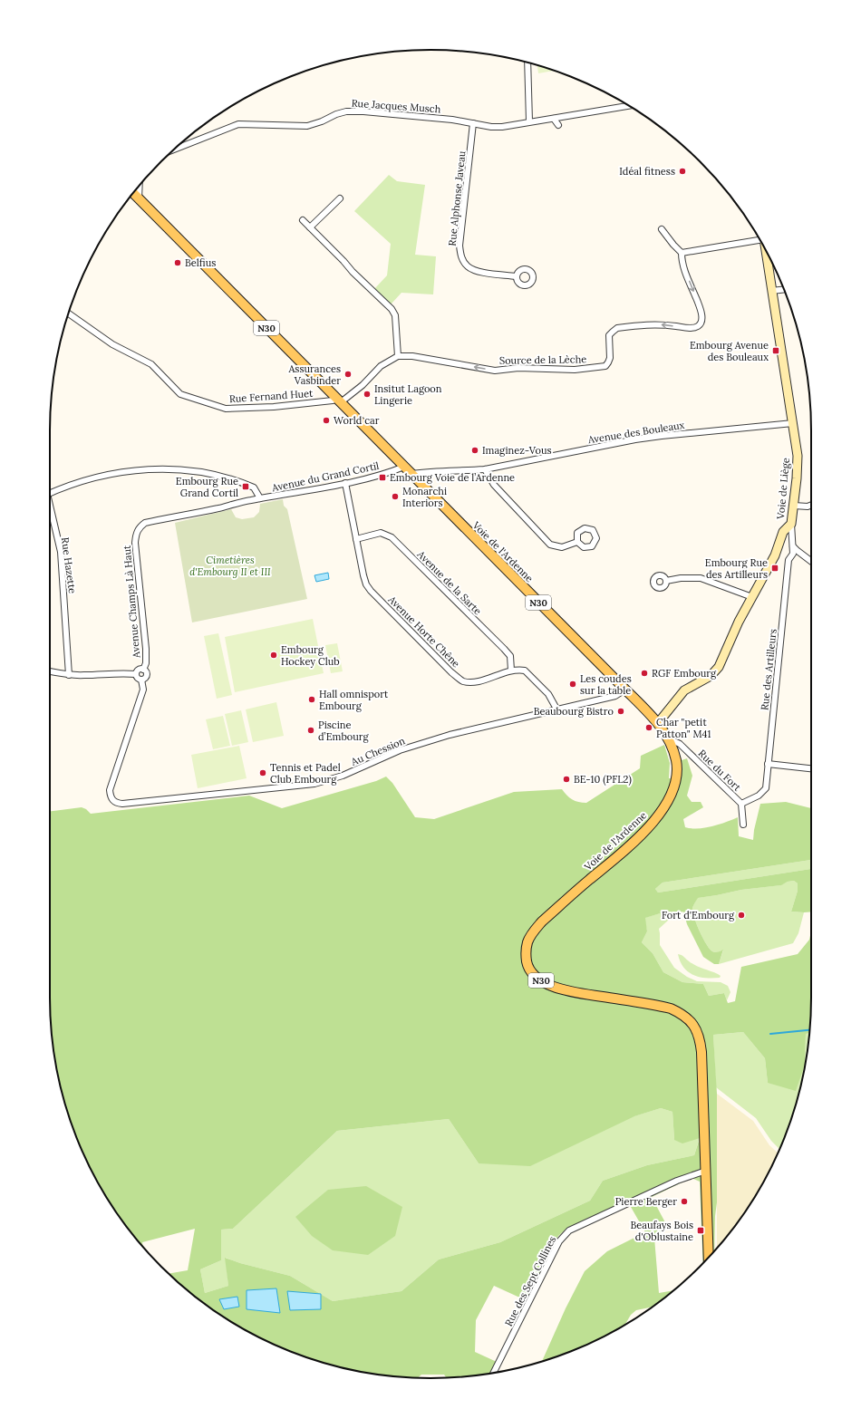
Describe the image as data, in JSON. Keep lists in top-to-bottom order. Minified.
{"streets":{"main road":["N30","Voie de l'Ardenne"],"street":["Rue Jacques Musch","Rue Alphonse Javeau","Source de la Lèche","Rue Fernand Huet","Avenue des Bouleaux","Avenue du Grand Cortil","Voie de Liège","Rue Hazette","Avenue de la Sarte","Avenue Champs Là Haut","Avenue Horte Chêne","Rue des Artilleurs","Au Chession","Rue du Fort","Rue des Sept Collines"]},"crossings":[["Rue Jacques Musch","Rue Alphonse Javeau"],["N30","Voie de l'Ardenne"],["N30","Rue des Sept Collines"],["Rue Fernand Huet","Voie de l'Ardenne"],["Avenue des Bouleaux","Voie de Liège"],["Avenue des Bouleaux","Voie de l'Ardenne"],["Avenue du Grand Cortil","Voie de l'Ardenne"],["Avenue du Grand Cortil","Avenue Champs Là Haut"],["Avenue du Grand Cortil","Avenue Horte Chêne"],["Voie de Liège","Voie de l'Ardenne"],["Voie de Liège","Rue des Artilleurs"],["Voie de l'Ardenne","Au Chession"],["Voie de l'Ardenne","Rue du Fort"],["Voie de l'Ardenne","Rue des Sept Collines"],["Avenue de la Sarte","Avenue Horte Chêne"],["Avenue Champs Là Haut","Au Chession"],["Avenue Horte Chêne","Au Chession"],["Rue des Artilleurs","Rue du Fort"]],"parks":["Cimetières d'Embourg II et III"],"places":{"other":["Idéal fitness","Belfius","Assurances Vasbinder","Insitut Lagoon Lingerie","World car","Imaginez-Vous","Monarchi Interiors","Embourg Hockey Club","RGF Embourg","Les coudes sur la table","Hall omnisport Embourg","Beaubourg Bistro","Char \"petit Patton\" M41","Piscine d’Embourg","Tennis et Padel Club Embourg","BE-10 (PFL2)","Fort d'Embourg","Pierre Berger"],"transit":["Embourg Avenue des Bouleaux","Embourg Voie de l’Ardenne","Embourg Rue Grand Cortil","Embourg Rue des Artilleurs","Beaufays Bois d'Oblustaine"]}}
